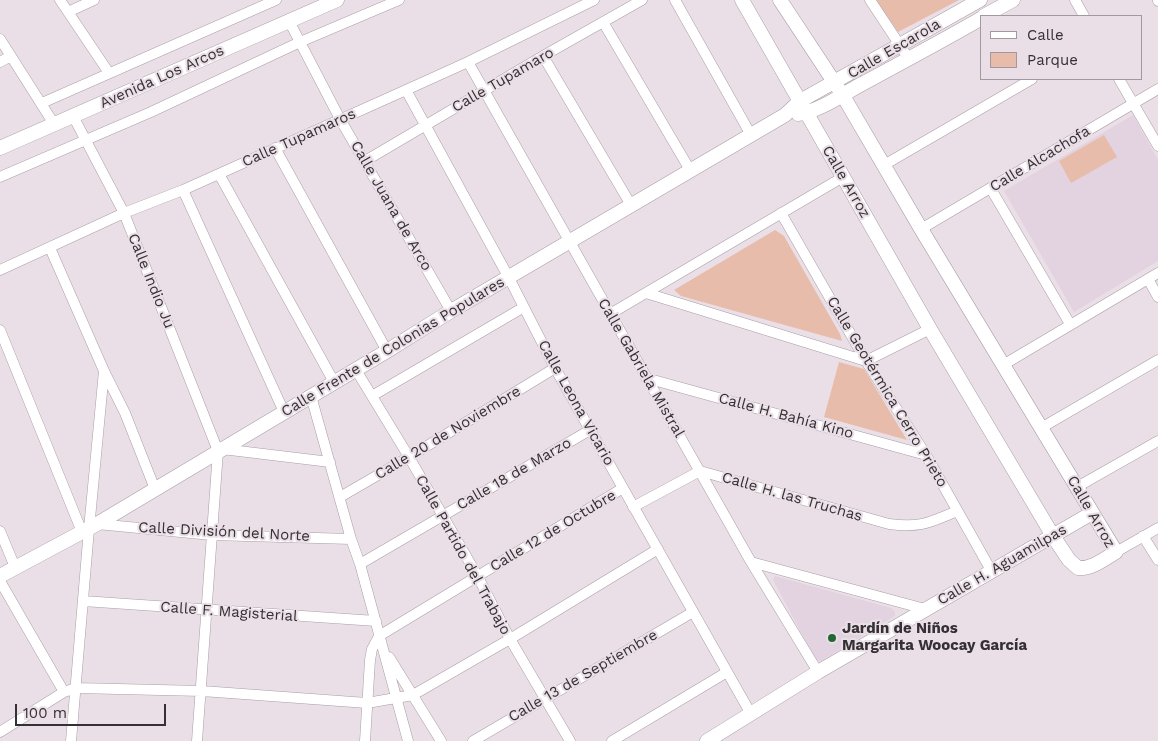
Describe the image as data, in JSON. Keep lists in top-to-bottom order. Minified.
{"streets":{"street":["Calle Escarola","Avenida Los Arcos","Calle Tupamaro","Calle Tupamaros","Calle Alcachofa","Calle Arroz","Calle Juana de Arco","Calle Indio Ju","Calle Frente de Colonias Populares","Calle Gabriela Mistral","Calle Geotérmica Cerro Prieto","Calle Leona Vicario","Calle H. Bahía Kino","Calle 20 de Noviembre","Calle 18 de Marzo","Calle H. las Truchas","Calle 12 de Octubre","Calle División del Norte","Calle Partido del Trabajo","Calle H. Aguamilpas","Calle F. Magisterial","Calle 13 de Septiembre"]},"crossings":[["Calle Escarola","Calle Arroz"],["Calle Escarola","Calle Frente de Colonias Populares"],["Avenida Los Arcos","Calle Juana de Arco"],["Avenida Los Arcos","Calle Indio Ju"],["Calle Tupamaro","Calle Juana de Arco"],["Calle Tupamaro","Calle Gabriela Mistral"],["Calle Tupamaro","Calle Leona Vicario"],["Calle Tupamaros","Calle Juana de Arco"],["Calle Tupamaros","Calle Indio Ju"],["Calle Tupamaros","Calle Gabriela Mistral"],["Calle Tupamaros","Calle Leona Vicario"],["Calle Alcachofa","Calle Arroz"],["Calle Arroz","Calle Frente de Colonias Populares"],["Calle Arroz","Calle H. Aguamilpas"],["Calle Juana de Arco","Calle Frente de Colonias Populares"],["Calle Indio Ju","Calle Frente de Colonias Populares"],["Calle Frente de Colonias Populares","Calle Gabriela Mistral"],["Calle Frente de Colonias Populares","Calle Leona Vicario"],["Calle Frente de Colonias Populares","Calle División del Norte"],["Calle Frente de Colonias Populares","Calle Partido del Trabajo"],["Calle Gabriela Mistral","Calle H. Bahía Kino"],["Calle Gabriela Mistral","Calle H. las Truchas"],["Calle Gabriela Mistral","Calle H. Aguamilpas"],["Calle Geotérmica Cerro Prieto","Calle H. Bahía Kino"],["Calle Geotérmica Cerro Prieto","Calle H. las Truchas"],["Calle Geotérmica Cerro Prieto","Calle H. Aguamilpas"],["Calle Leona Vicario","Calle 20 de Noviembre"],["Calle Leona Vicario","Calle 18 de Marzo"],["Calle Leona Vicario","Calle 12 de Octubre"],["Calle Leona Vicario","Calle H. Aguamilpas"],["Calle Leona Vicario","Calle 13 de Septiembre"],["Calle 20 de Noviembre","Calle Partido del Trabajo"],["Calle 18 de Marzo","Calle Partido del Trabajo"],["Calle 12 de Octubre","Calle Partido del Trabajo"],["Calle Partido del Trabajo","Calle 13 de Septiembre"]],"places":["Jardín de Niños Margarita Woocay García"],"legend":["Calle","Parque"],"scale_bar":"100 m"}
